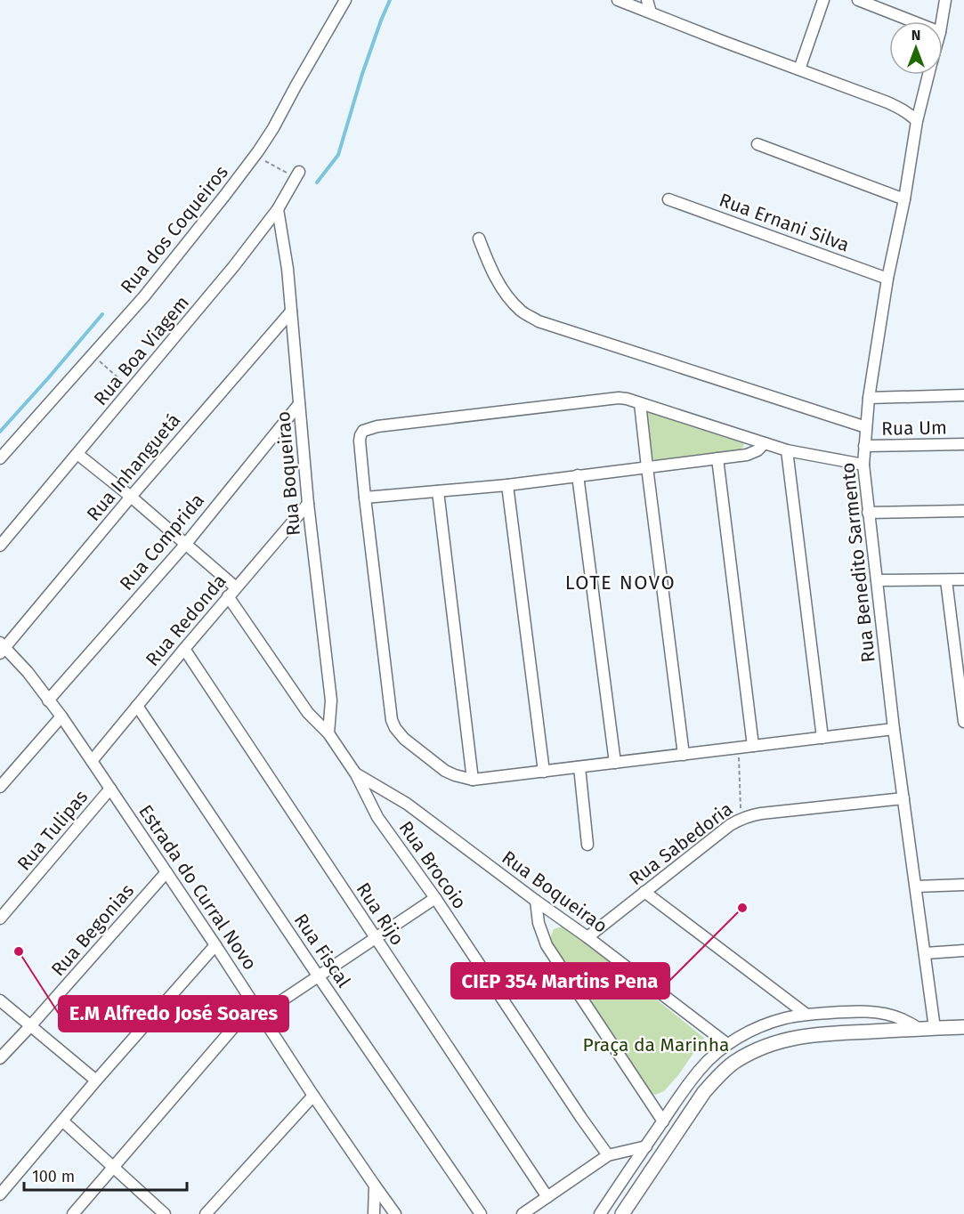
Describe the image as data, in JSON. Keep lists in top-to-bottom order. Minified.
{"streets":{"street":["Rua Ernani Silva","Rua dos Coqueiros","Rua Boa Viagem","Rua Um","Rua Inhanguetá","Rua Boqueirao","Rua Comprida","Rua Benedito Sarmento","Rua Redonda","Rua Tulipas","Rua Sabedoria","Rua Brocoio","Estrada do Curral Novo","Rua Rijo","Rua Begonias","Rua Fiscal"]},"crossings":[["Rua Ernani Silva","Rua Benedito Sarmento"],["Rua Boa Viagem","Rua Boqueirao"],["Rua Um","Rua Benedito Sarmento"],["Rua Inhanguetá","Rua Boqueirao"],["Rua Inhanguetá","Estrada do Curral Novo"],["Rua Boqueirao","Rua Comprida"],["Rua Boqueirao","Rua Redonda"],["Rua Boqueirao","Rua Sabedoria"],["Rua Boqueirao","Rua Brocoio"],["Rua Comprida","Estrada do Curral Novo"],["Rua Benedito Sarmento","Rua Sabedoria"],["Rua Redonda","Rua Brocoio"],["Rua Redonda","Estrada do Curral Novo"],["Rua Redonda","Rua Rijo"],["Rua Redonda","Rua Fiscal"],["Rua Tulipas","Estrada do Curral Novo"],["Estrada do Curral Novo","Rua Begonias"]],"districts":["LOTE NOVO"],"parks":["Praça da Marinha"],"places":["CIEP 354 Martins Pena","E.M Alfredo José Soares"],"scale_bar":"100 m","north":"top"}
